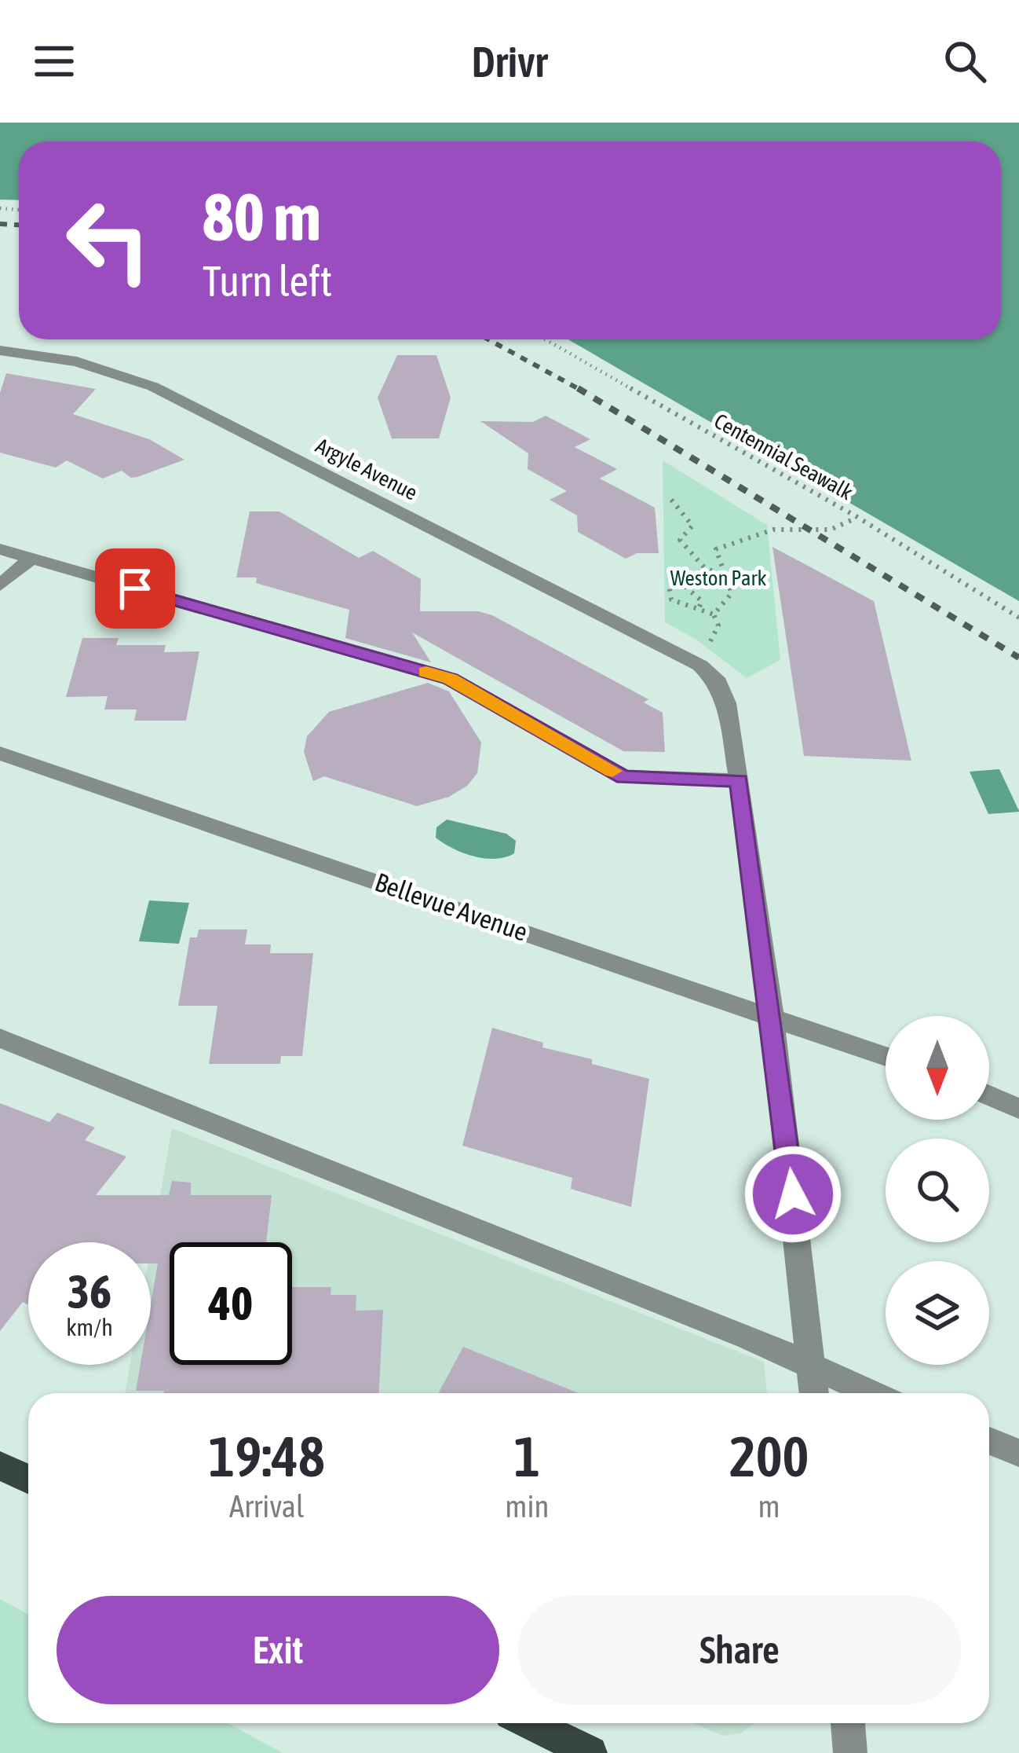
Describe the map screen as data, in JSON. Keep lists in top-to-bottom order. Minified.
{"streets":{"street":["Argyle Avenue","Bellevue Avenue"],"path":["Centennial Seawalk"]},"parks":["Weston Park"],"north":"bottom","page":{"header":"Drivr","turn":["80 m","Turn left"],"speed":"36 km/h","limit":"40","eta":["19:48","Arrival","1","min","200","m"],"buttons":["Exit","Share"]}}
